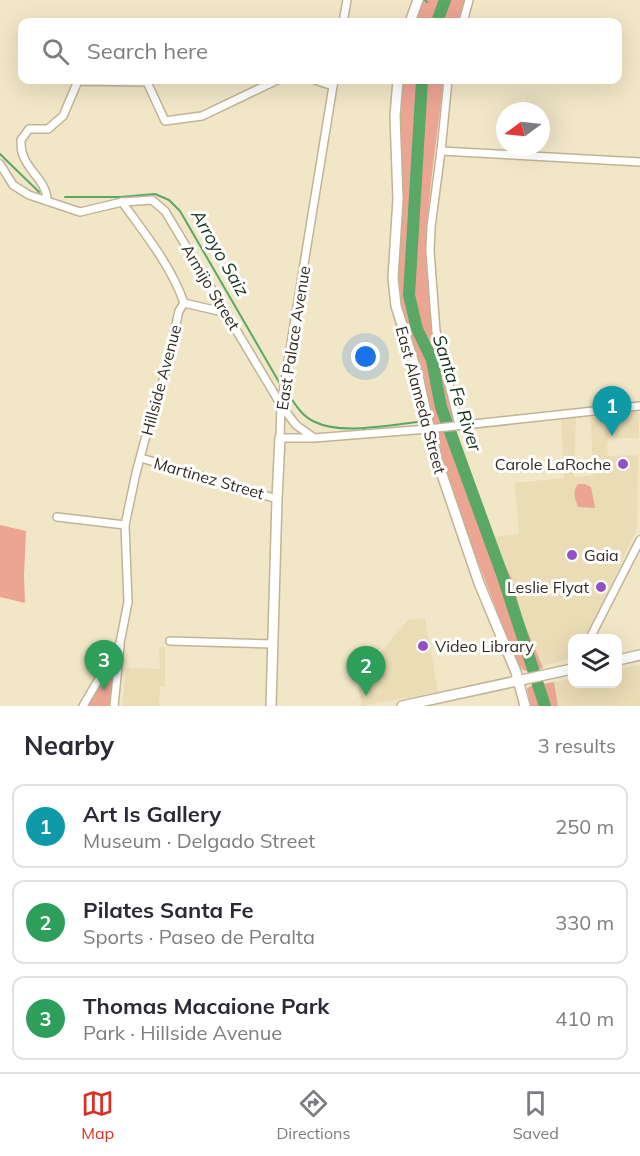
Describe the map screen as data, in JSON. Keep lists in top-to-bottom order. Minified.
{"streets":{"street":["Armijo Street","East Palace Avenue","Hillside Avenue","East Alameda Street","Martinez Street"]},"crossings":[["Armijo Street","East Palace Avenue"],["Armijo Street","Hillside Avenue"],["East Palace Avenue","Martinez Street"],["Hillside Avenue","Martinez Street"]],"water":["Arroyo Saiz","Santa Fe River"],"places":["Carole LaRoche","Gaia","Leslie Flyat","Video Library"],"north":"left","page":{"search":"Search here","pins":["1","3","2"],"heading":["Nearby","3 results"],"list":[{"mark":"1","name":"Art Is Gallery","note":"Museum · Delgado Street","value":"250 m"},{"mark":"2","name":"Pilates Santa Fe","note":"Sports · Paseo de Peralta","value":"330 m"},{"mark":"3","name":"Thomas Macaione Park","note":"Park · Hillside Avenue","value":"410 m"}],"nav":["Map","Directions","Saved"]}}
